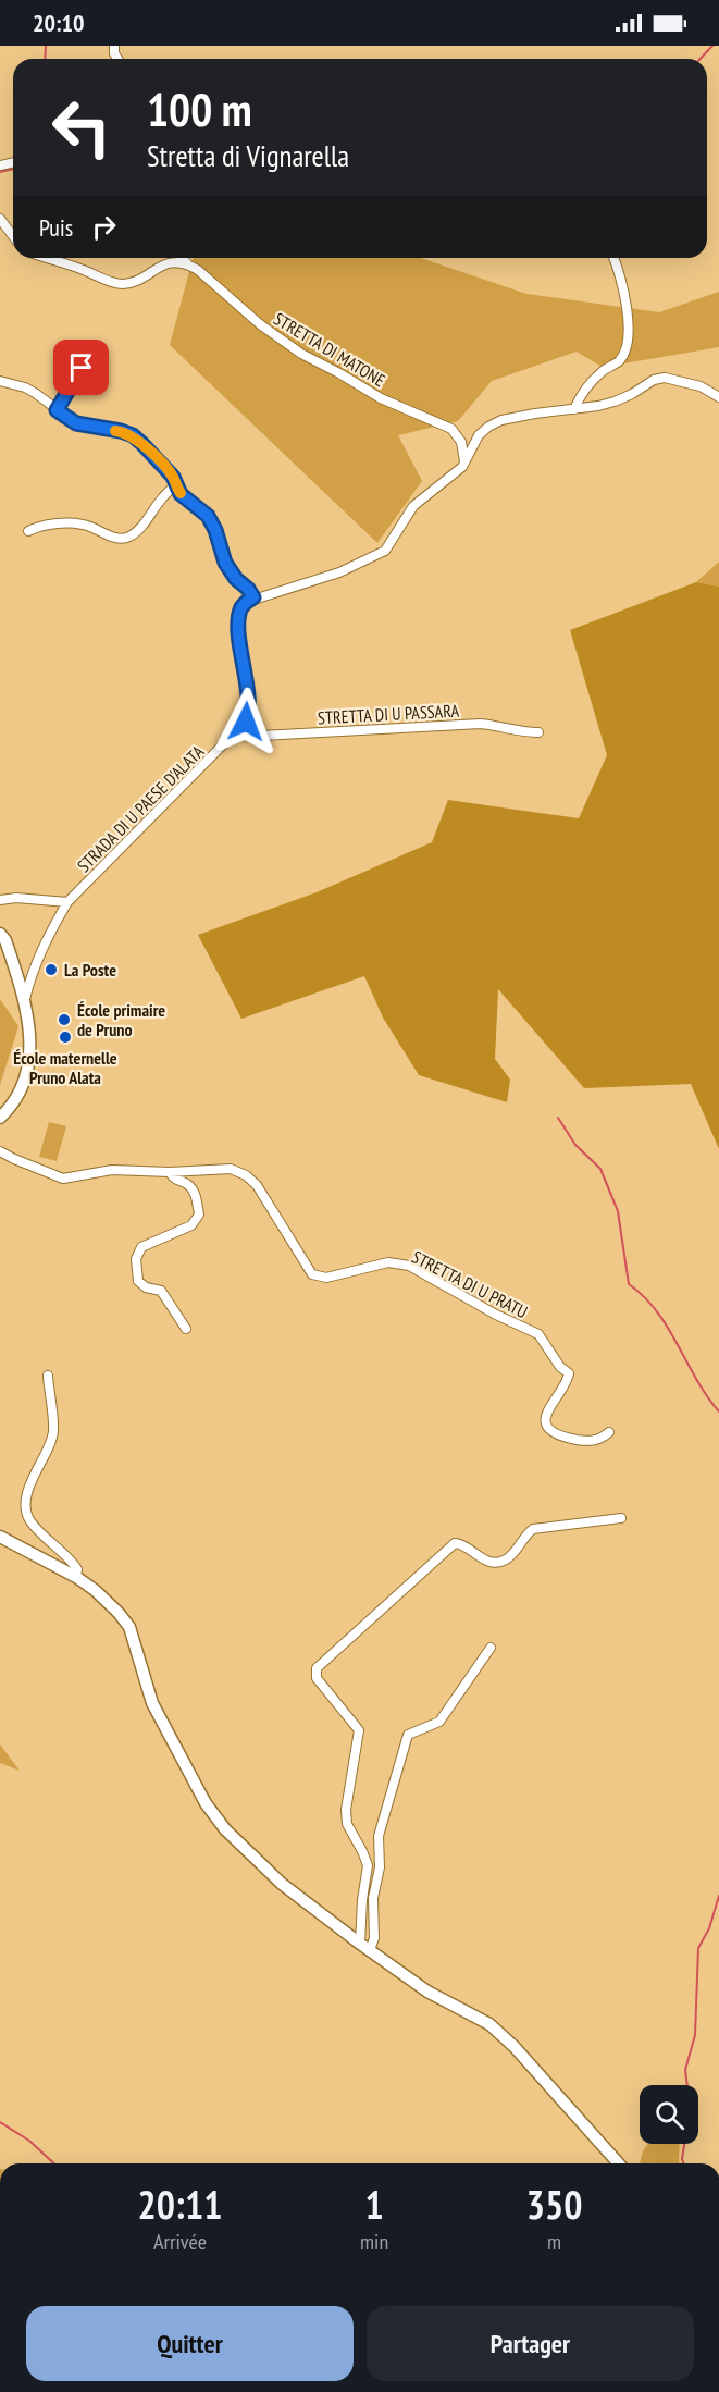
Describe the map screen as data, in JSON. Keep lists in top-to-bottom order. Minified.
{"streets":{"street":["STRETTA DI MATONE","STRETTA DI U PASSARA","STRADA DI U PAESE D'ALATA","STRETTA DI U PRATU"]},"crossings":[["STRETTA DI U PASSARA","STRADA DI U PAESE D'ALATA"]],"places":["La Poste","École primaire de Pruno","École maternelle Pruno Alata"],"page":{"status":"20:10","turn":["100 m","Stretta di Vignarella"],"then":"Puis","eta":["20:11","Arrivée","1","min","350","m"],"buttons":["Quitter","Partager"]}}
